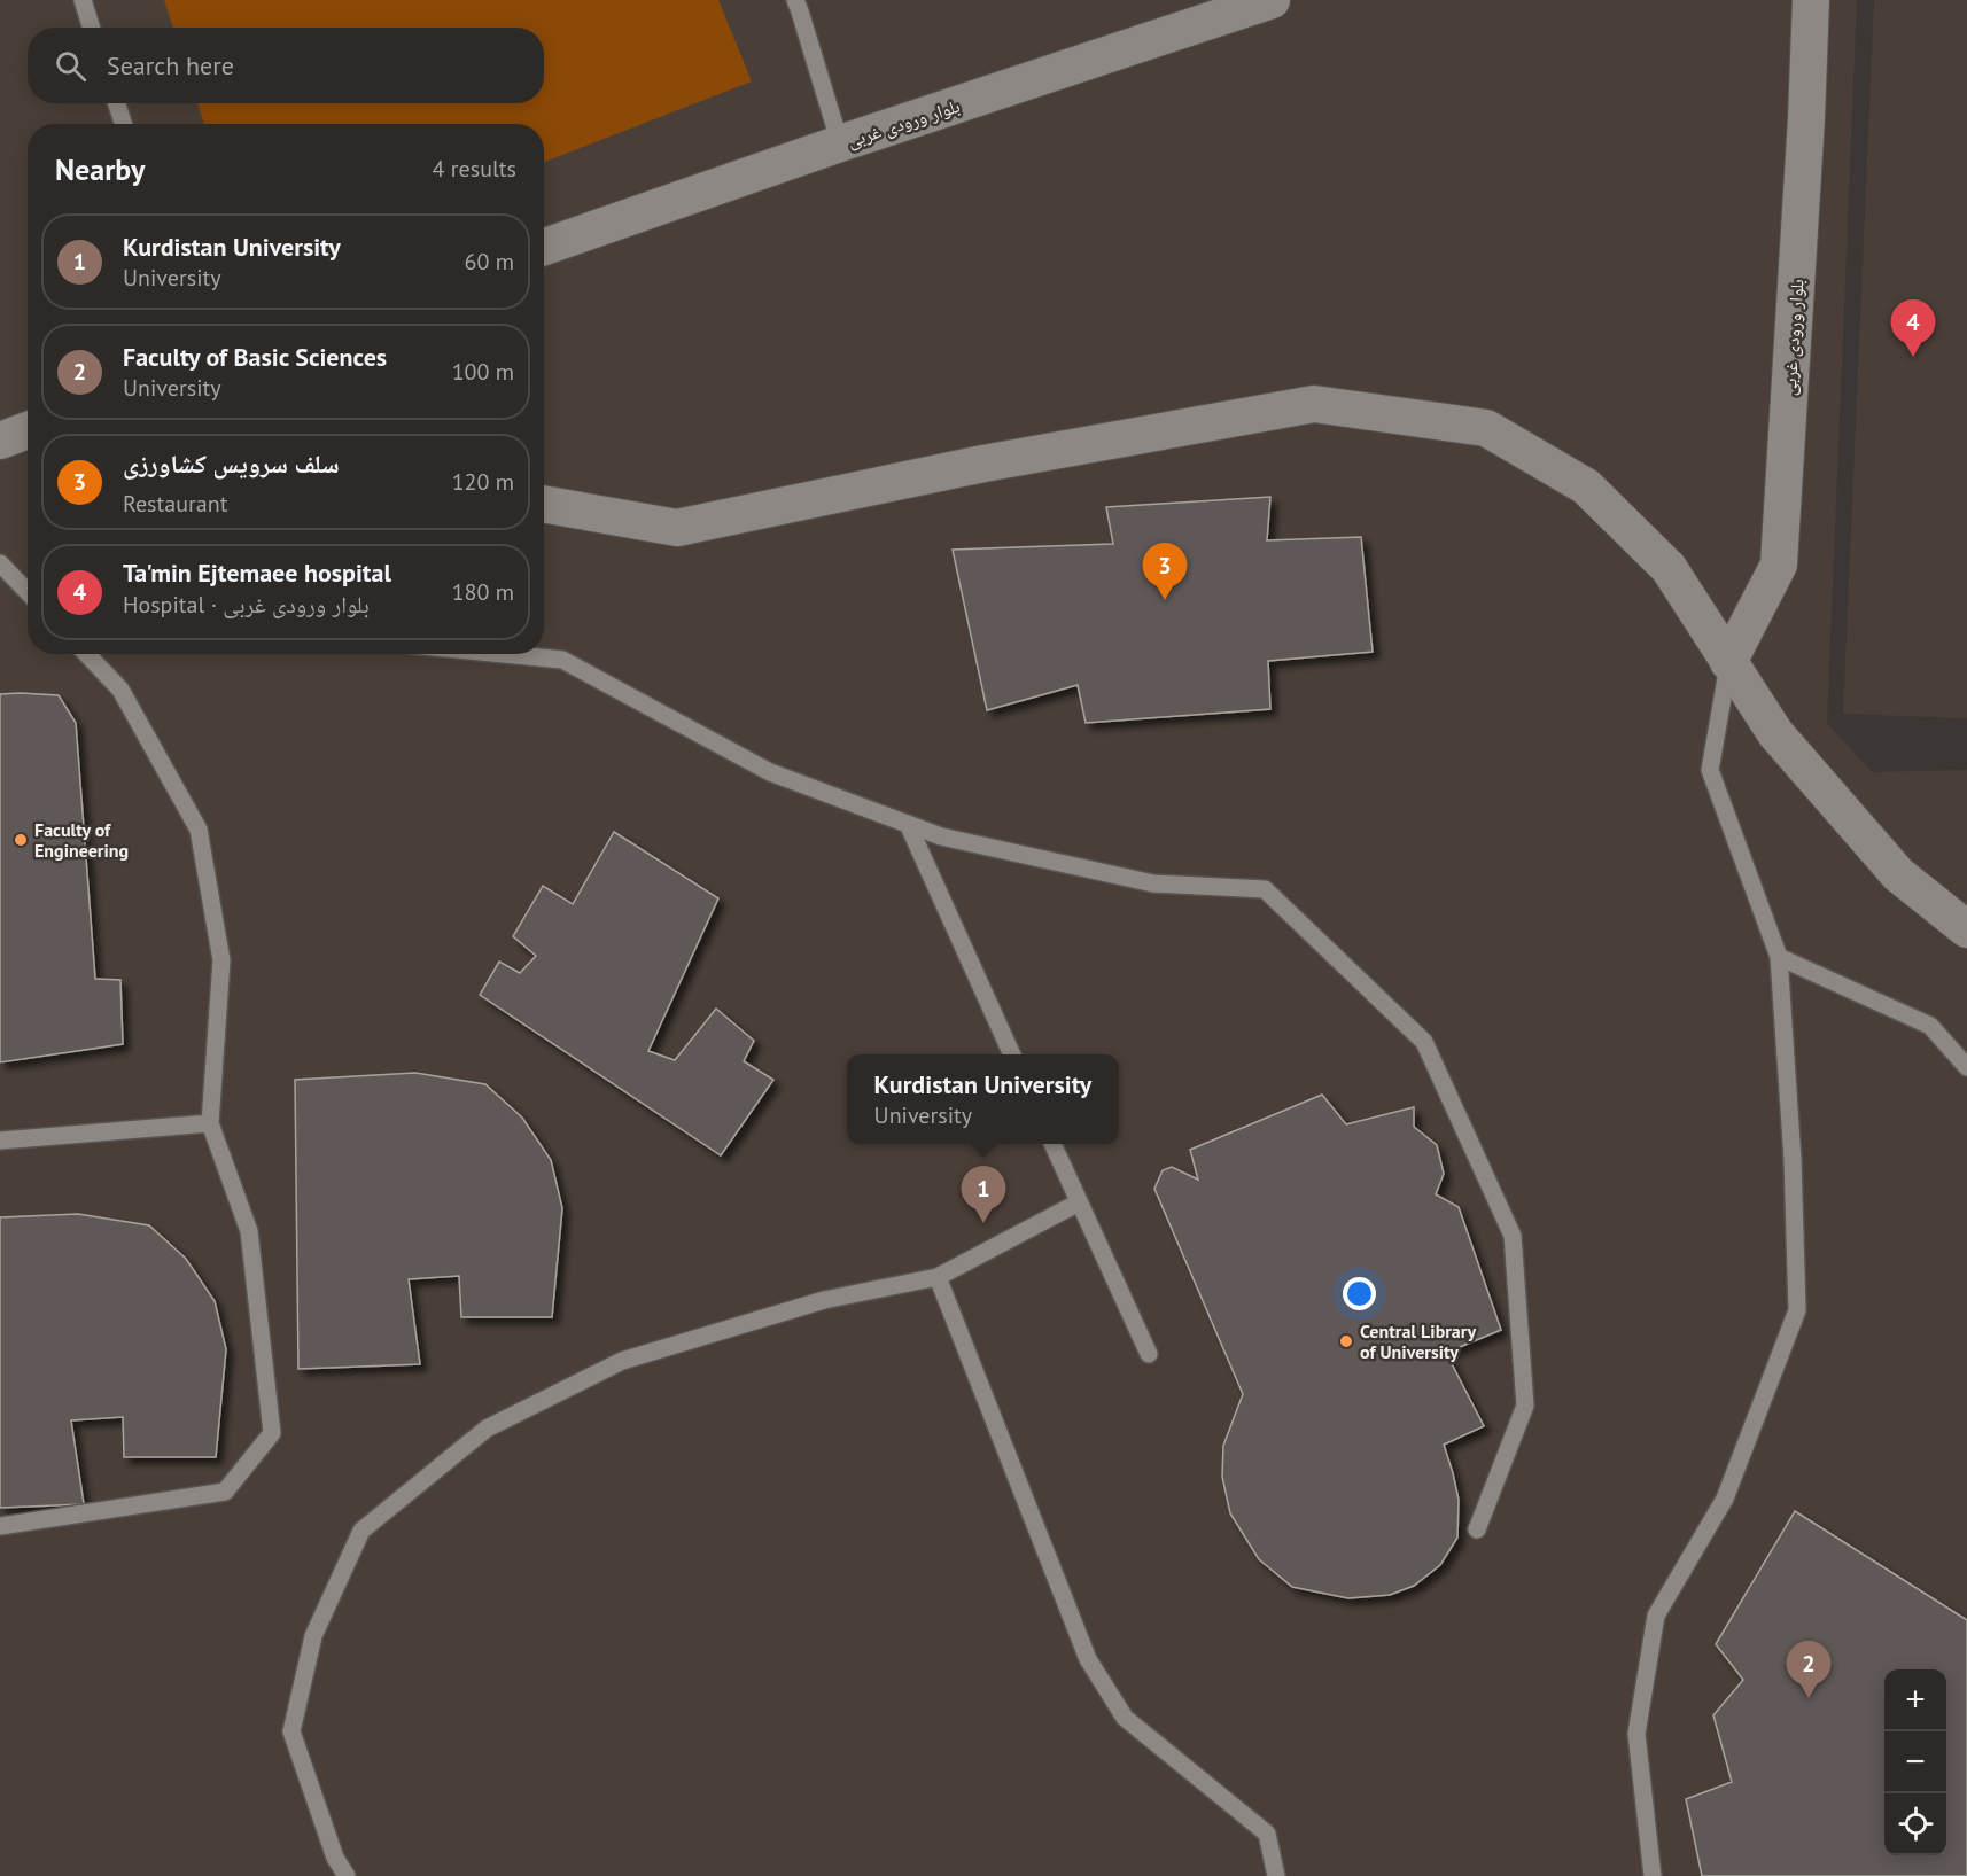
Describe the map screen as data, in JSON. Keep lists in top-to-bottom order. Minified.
{"streets":{"street":["بلوار ورودی غربی"]},"places":["Faculty of Engineering","Central Library of University"],"page":{"search":"Search here","heading":["Nearby","4 results"],"list":[{"mark":"1","name":"Kurdistan University","note":"University","value":"60 m"},{"mark":"2","name":"Faculty of Basic Sciences","note":"University","value":"100 m"},{"mark":"3","name":"سلف سرویس کشاورزی","note":"Restaurant","value":"120 m"},{"mark":"4","name":"Ta'min Ejtemaee hospital","note":"Hospital · بلوار ورودی غربی","value":"180 m"}],"pins":["4","3","1","2"],"popup":["Kurdistan University","University"],"map_buttons":["+","−"]}}
